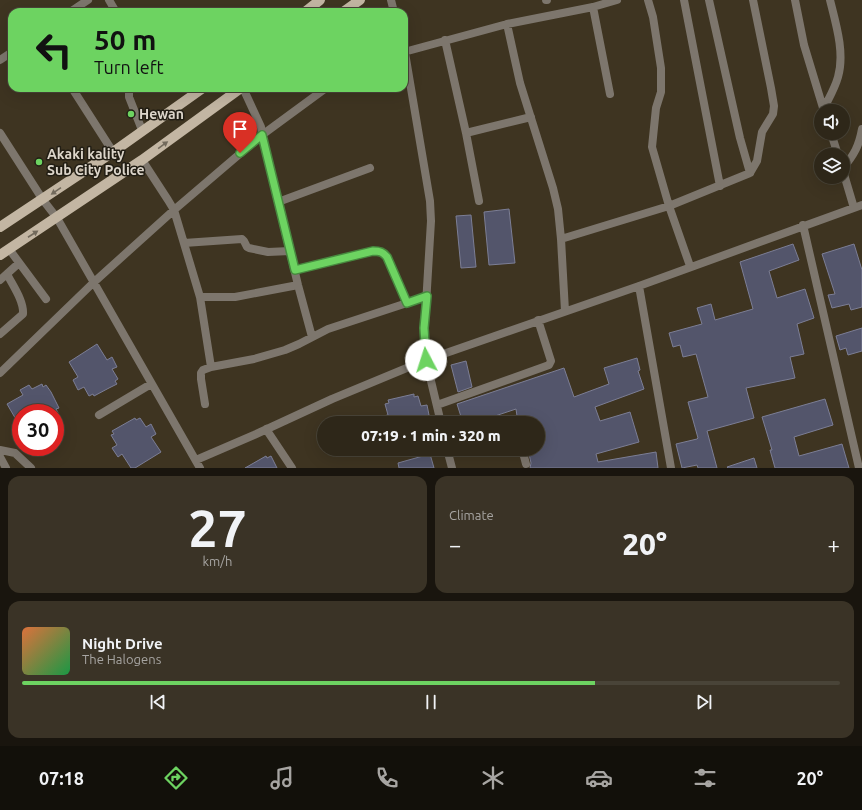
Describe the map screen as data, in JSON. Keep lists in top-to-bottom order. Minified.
{"places":["Hewan","Akaki kality Sub City Police"],"page":{"turn":["50 m","Turn left"],"limit":"30","trip":"07:19 · 1 min · 320 m","tile":[["27","km/h"],"Climate"],"heat":["−","20°","+"],"song":["Night Drive","The Halogens"],"tabs":["07:18","20°"]}}
